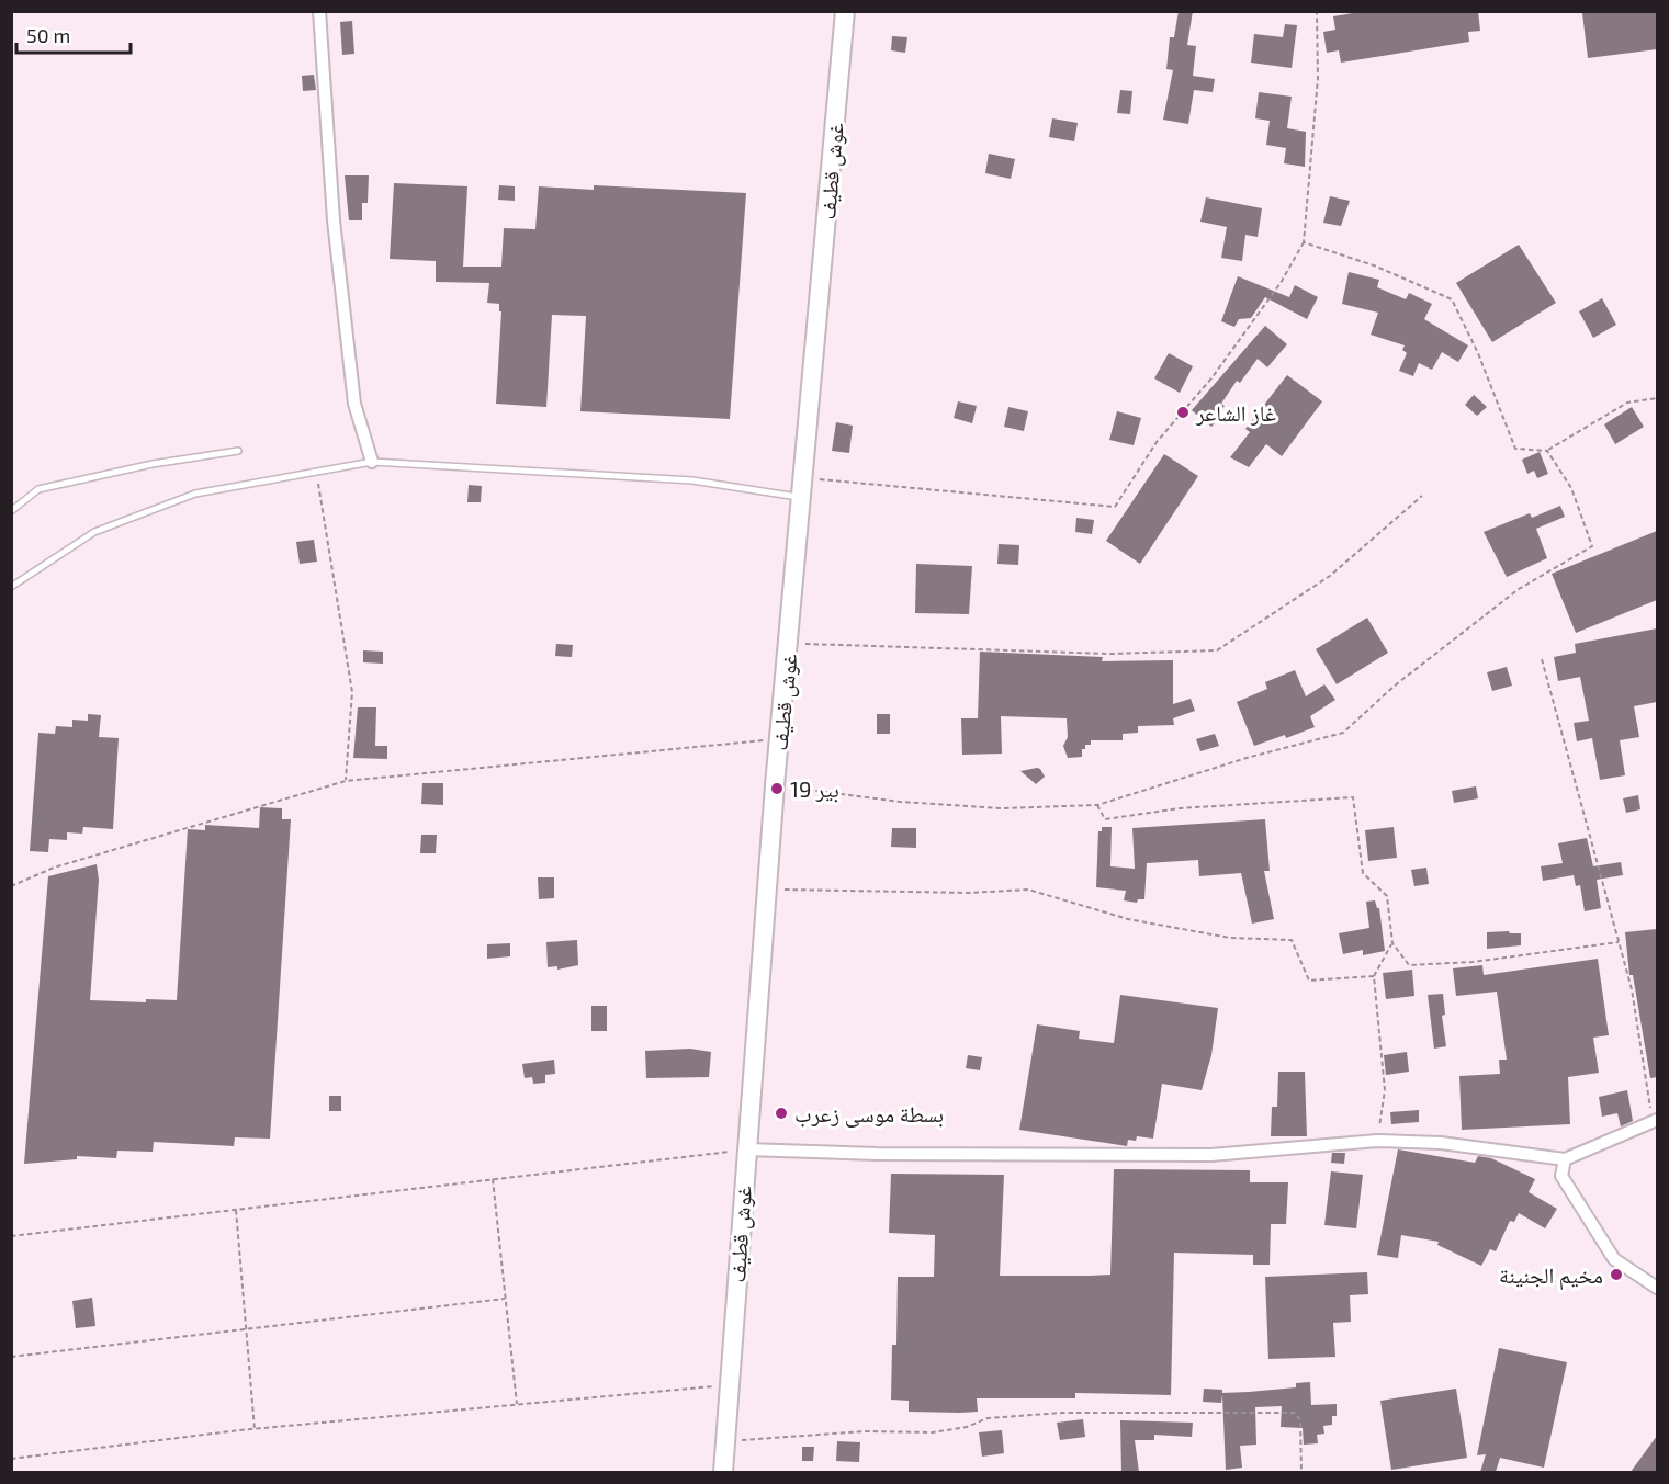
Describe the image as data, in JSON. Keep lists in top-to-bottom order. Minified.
{"streets":{"main road":["غوش قطيف"]},"places":["غاز الشاعر","بير 19","بسطة موسى زعرب","مخيم الجنينة"],"scale_bar":"50 m"}
